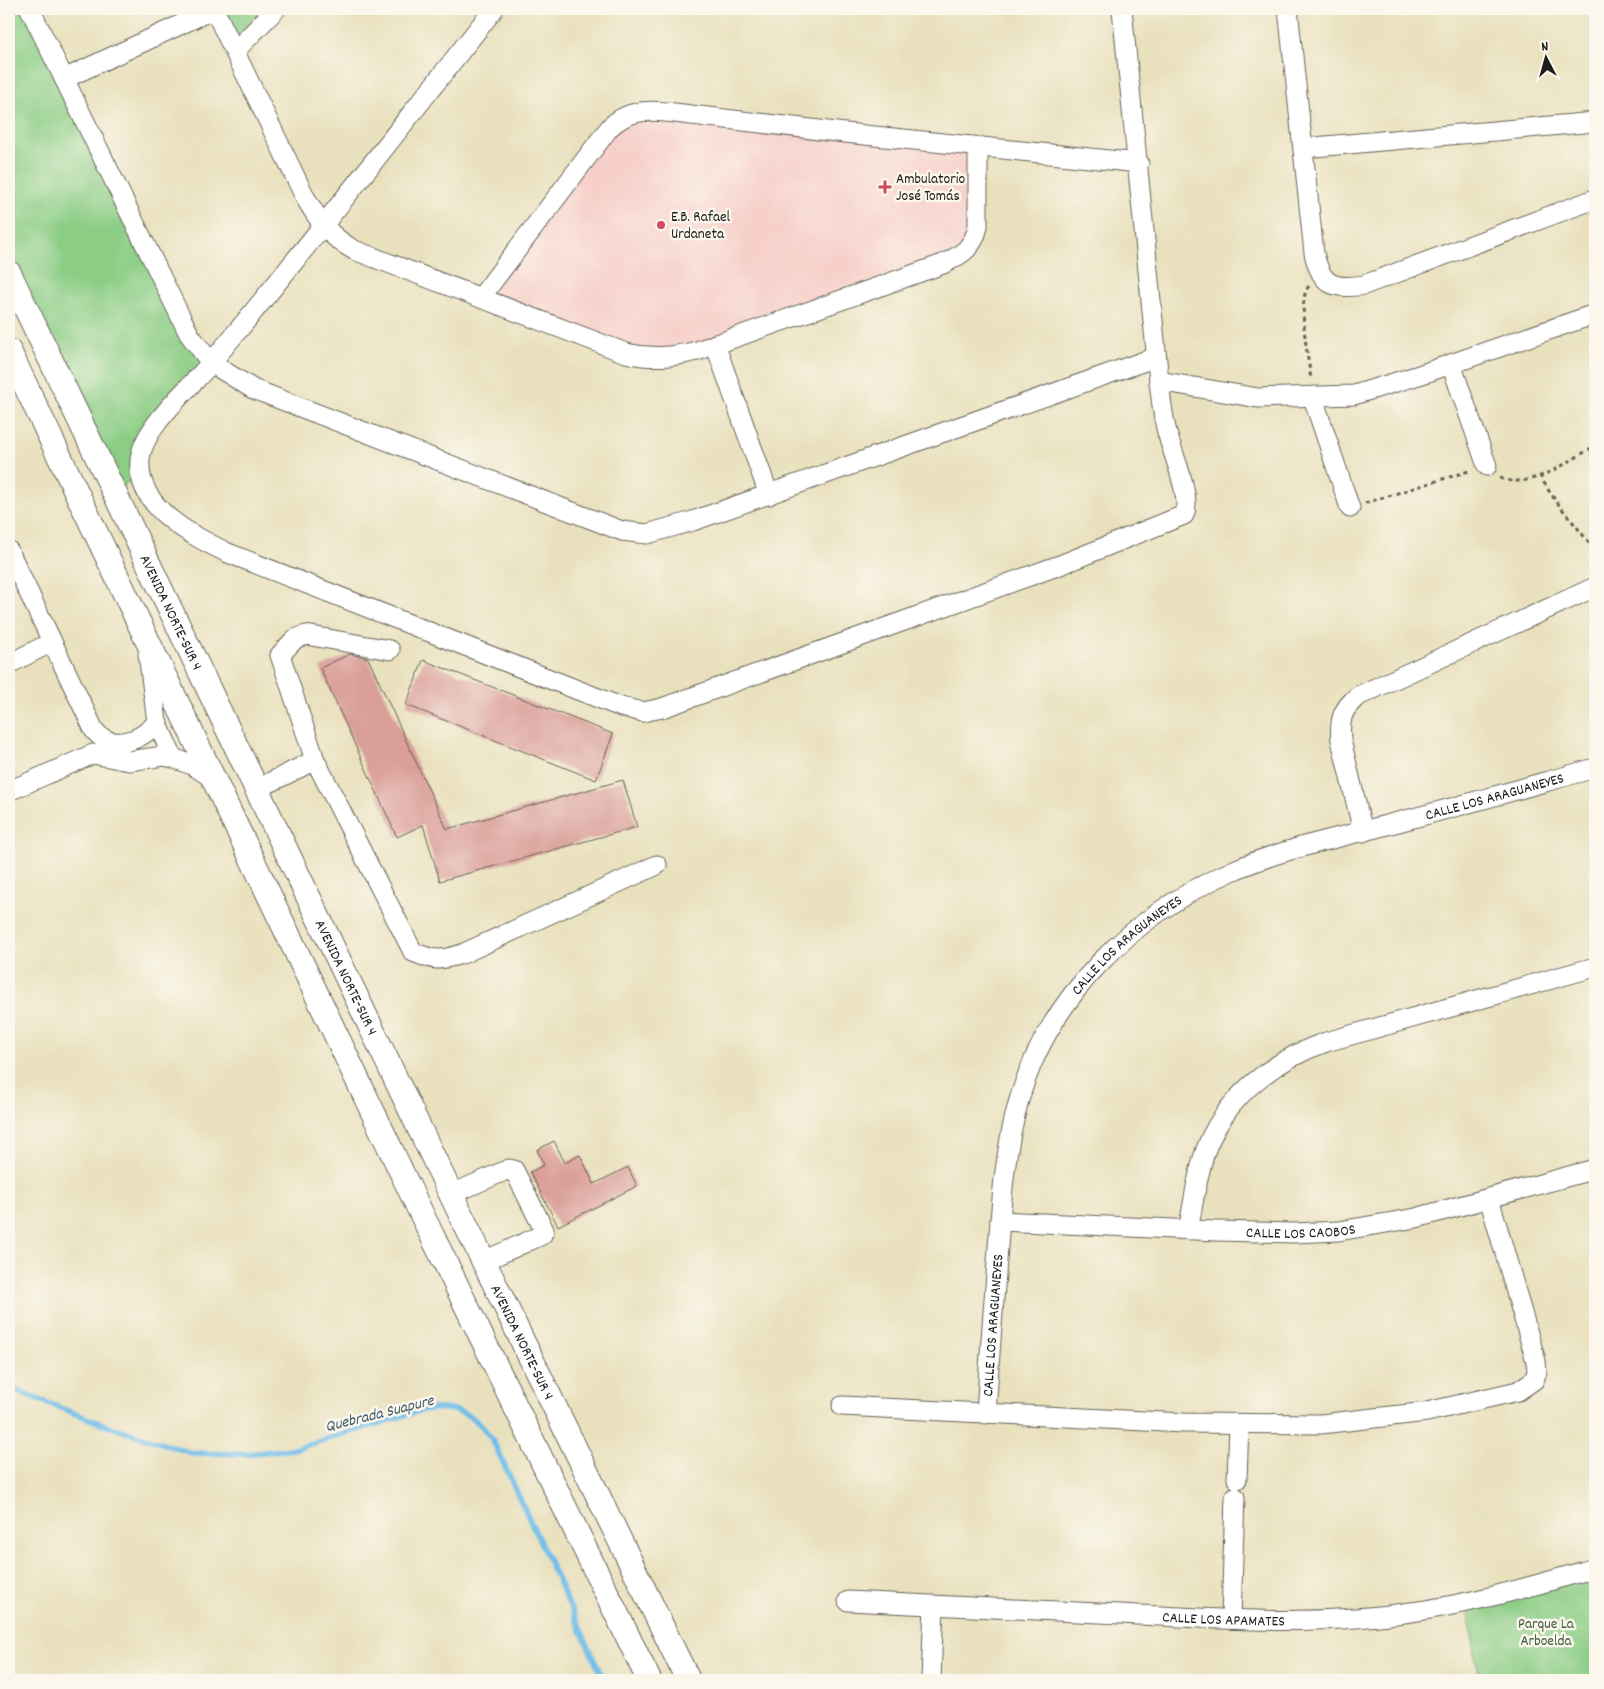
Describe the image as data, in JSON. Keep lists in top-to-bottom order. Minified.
{"streets":{"main road":["AVENIDA NORTE-SUR 4"],"street":["CALLE LOS ARAGUANEYES","CALLE LOS CAOBOS","CALLE LOS APAMATES"]},"crossings":[["CALLE LOS ARAGUANEYES","CALLE LOS CAOBOS"]],"water":["Quebrada Suapure"],"parks":["Parque La Arboelda"],"places":{"health":["Ambulatorio José Tomás"],"other":["E.B. Rafael Urdaneta"]},"north":"top"}
